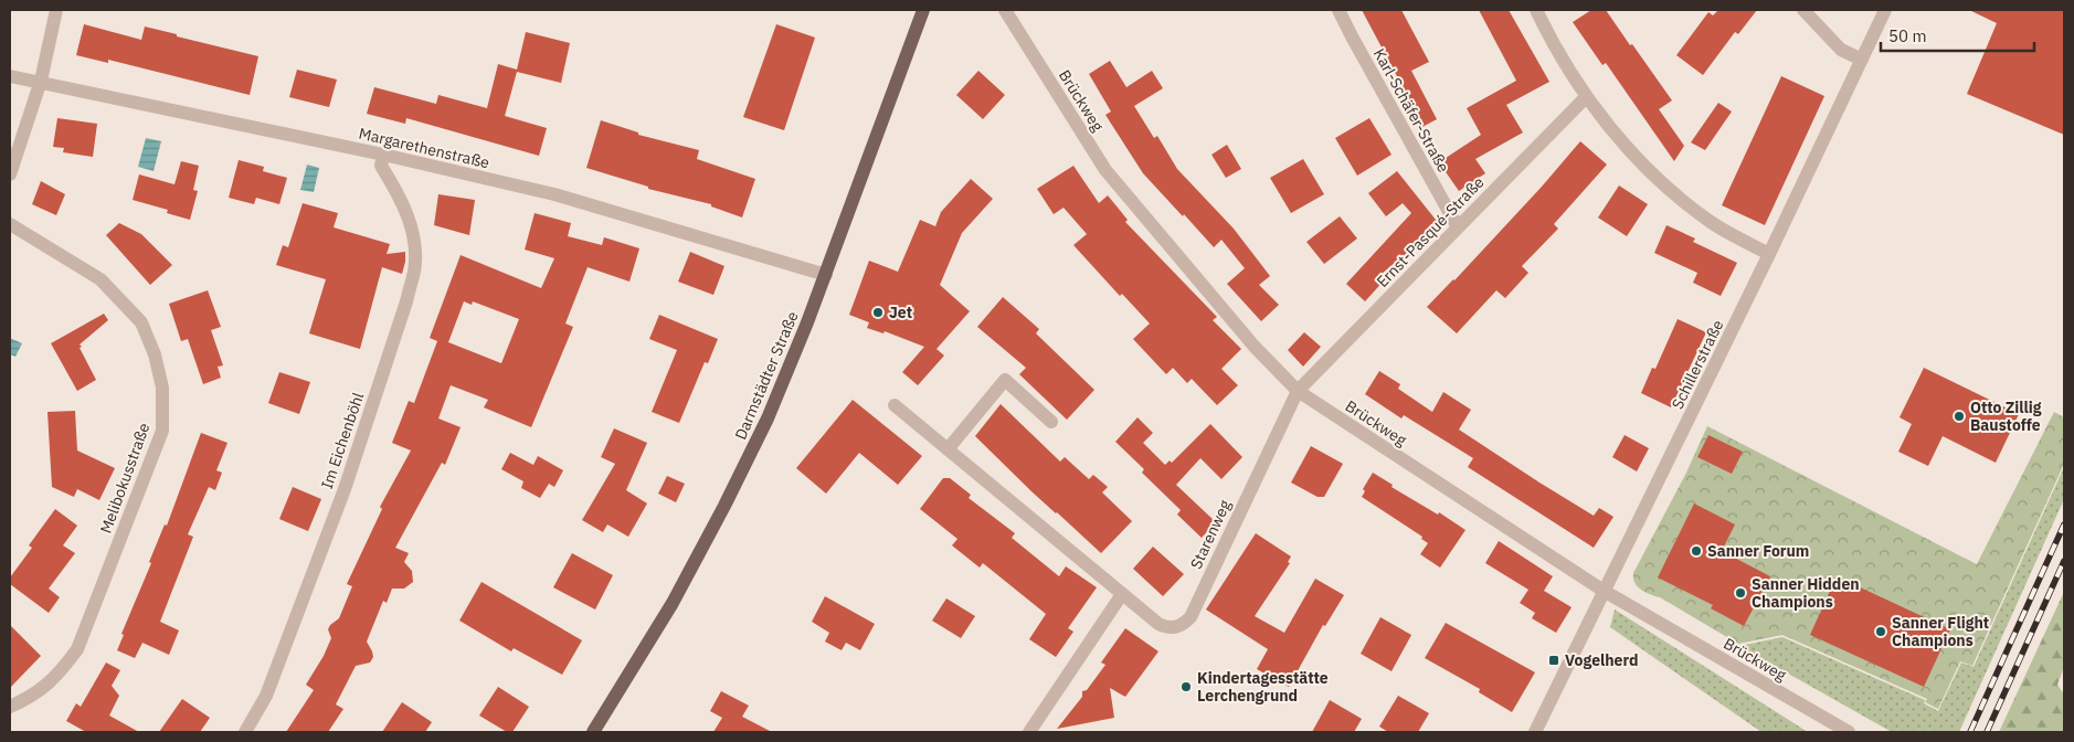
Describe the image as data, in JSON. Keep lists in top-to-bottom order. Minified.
{"streets":{"main road":["Darmstädter Straße"],"street":["Brückweg","Karl-Schäfer-Straße","Margarethenstraße","Ernst-Pasqué-Straße","Schillerstraße","Im Eichenböhl","Melibokusstraße","Starenweg"]},"crossings":[["Brückweg","Ernst-Pasqué-Straße"],["Brückweg","Schillerstraße"],["Brückweg","Starenweg"],["Karl-Schäfer-Straße","Ernst-Pasqué-Straße"],["Margarethenstraße","Darmstädter Straße"],["Margarethenstraße","Im Eichenböhl"],["Ernst-Pasqué-Straße","Starenweg"]],"places":{"other":["Jet","Otto Zillig Baustoffe","Sanner Forum","Sanner Hidden Champions","Sanner Flight Champions","Kindertagesstätte Lerchengrund"],"transit":["Vogelherd"]},"scale_bar":"50 m"}
